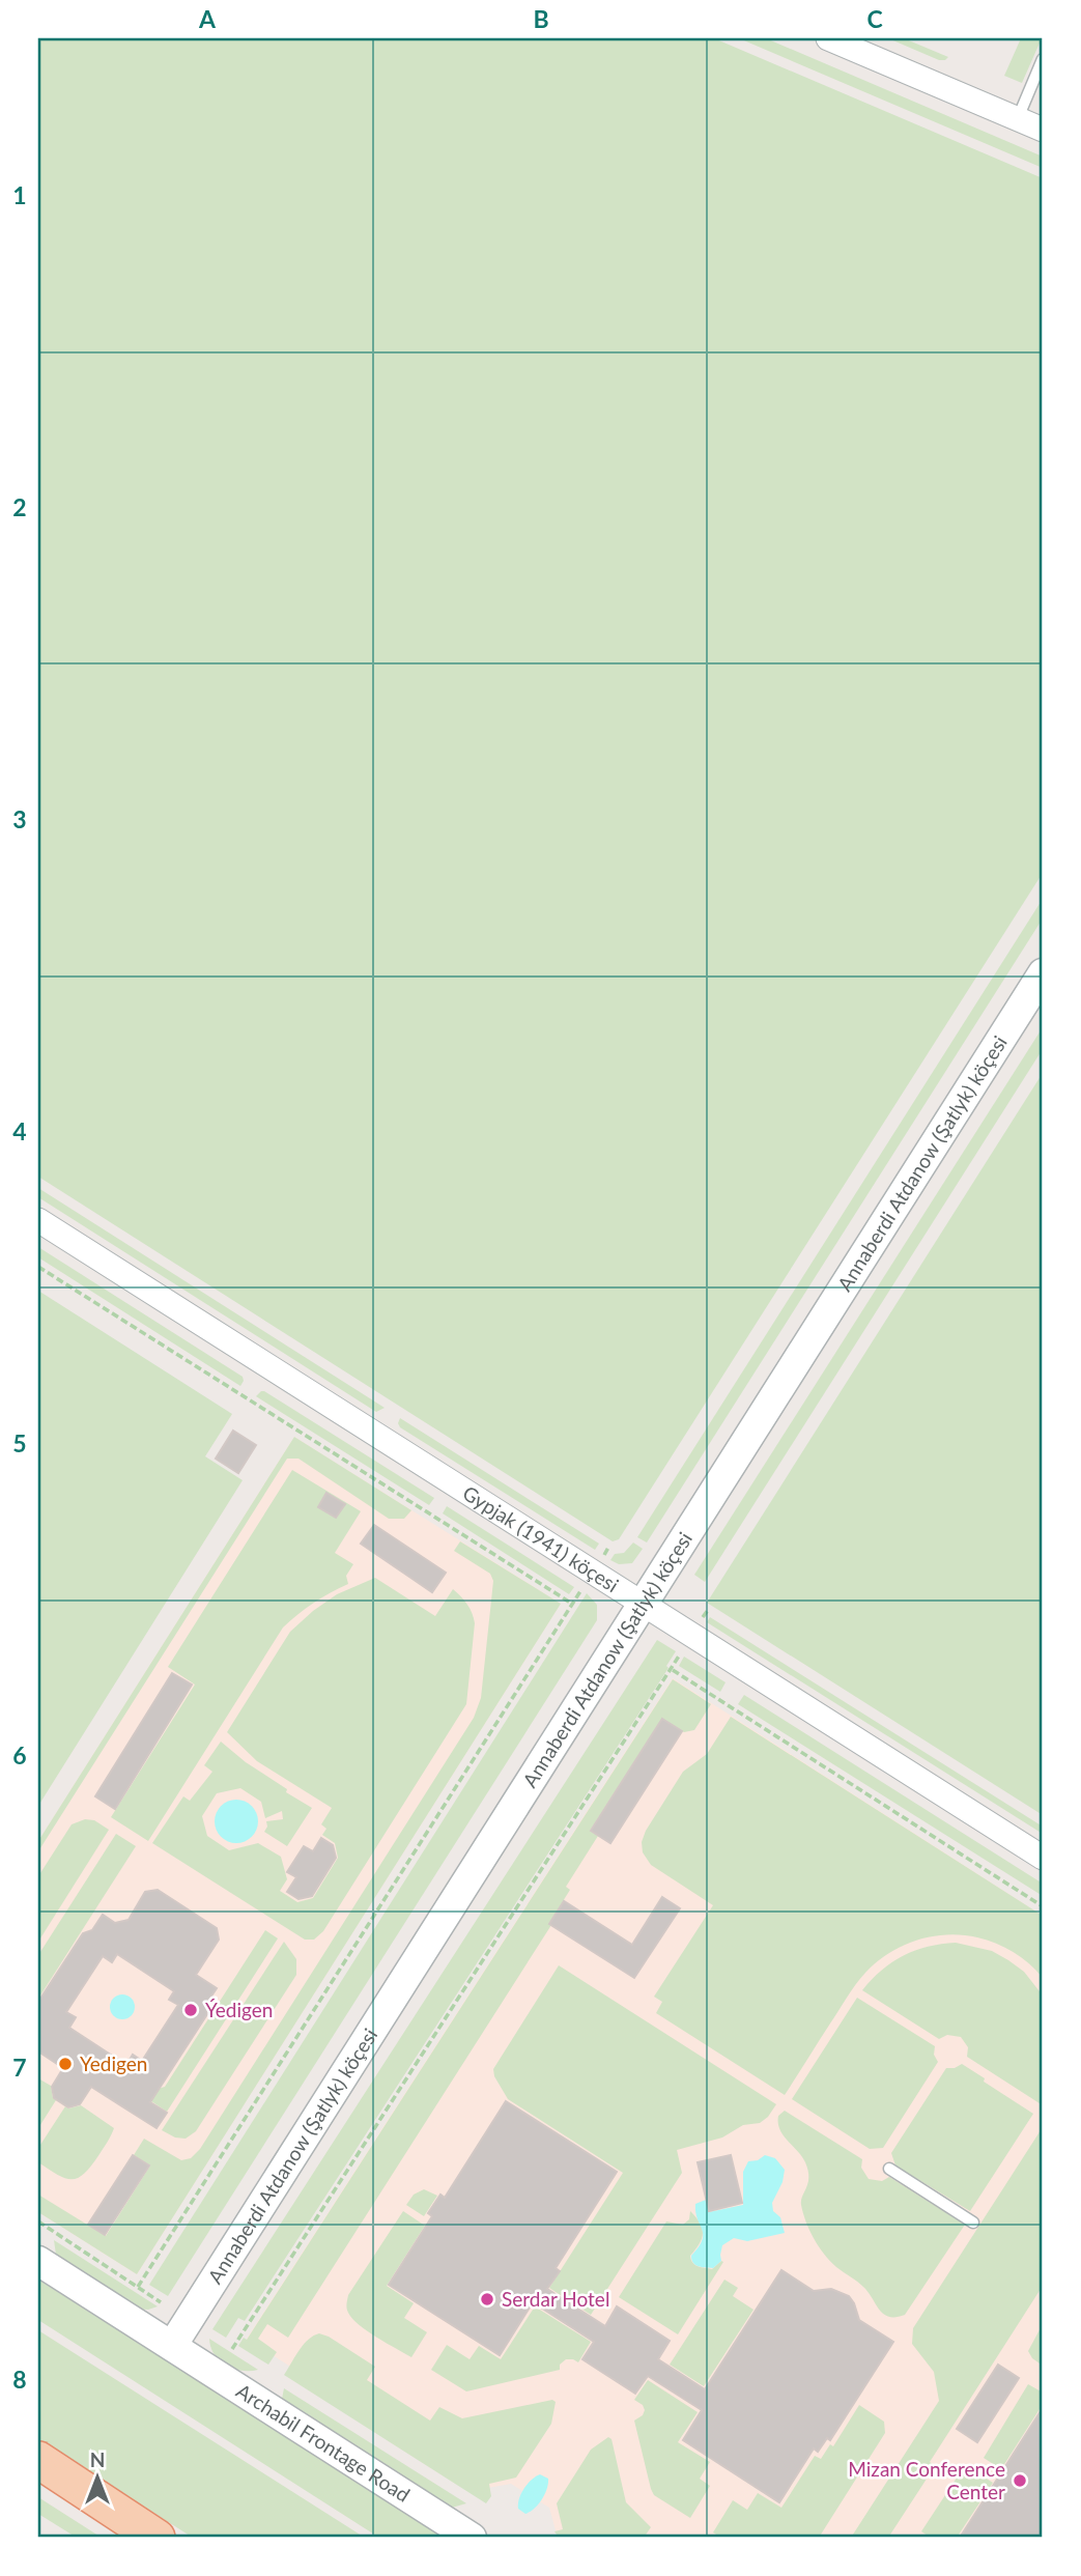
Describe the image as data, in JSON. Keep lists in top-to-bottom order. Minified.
{"streets":{"street":["Annaberdi Atdanow (Şatlyk) köçesi","Gypjak (1941) köçesi","Archabil Frontage Road"]},"crossings":[["Annaberdi Atdanow (Şatlyk) köçesi","Gypjak (1941) köçesi"],["Annaberdi Atdanow (Şatlyk) köçesi","Archabil Frontage Road"]],"places":["Ýedigen","Yedigen","Serdar Hotel","Mizan Conference Center"],"north":"top","grid":{"columns":["A","B","C"],"rows":["1","2","3","4","5","6","7","8"]}}
